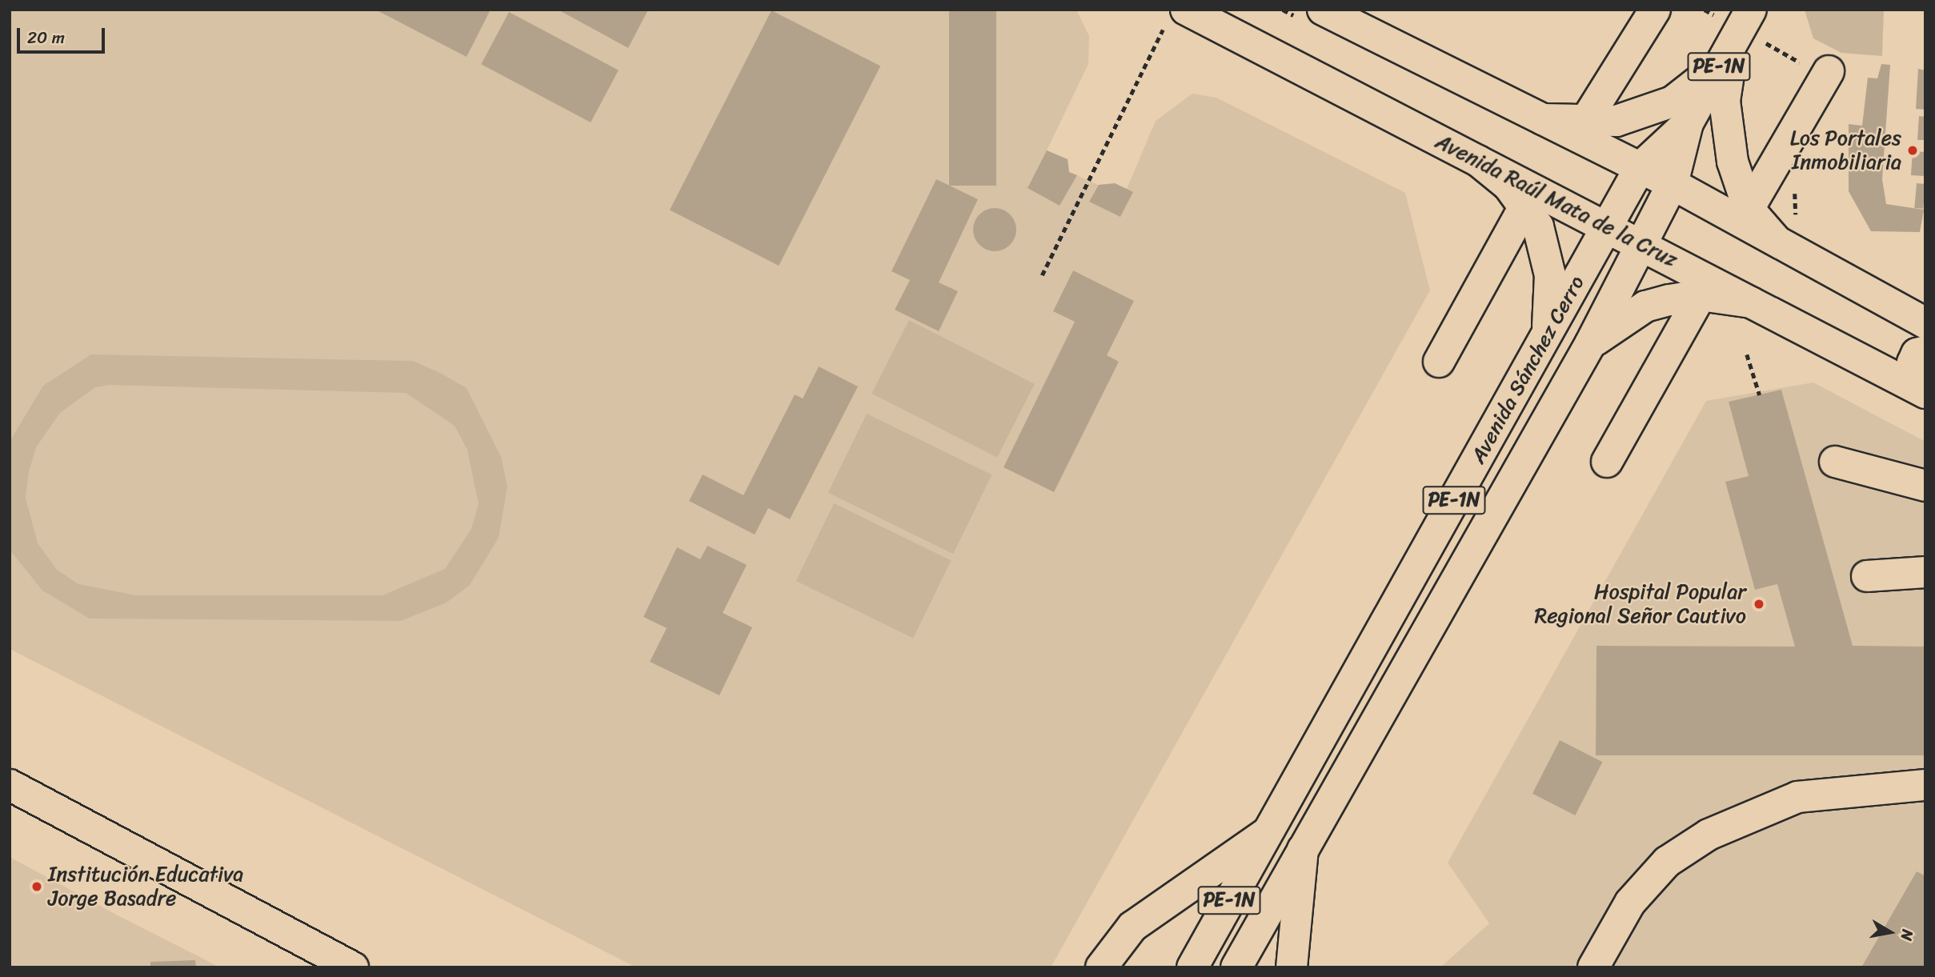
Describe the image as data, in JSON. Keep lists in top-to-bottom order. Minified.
{"streets":{"main road":["PE-1N","Avenida Raúl Mata de la Cruz","Avenida Sánchez Cerro"]},"crossings":[["Avenida Raúl Mata de la Cruz","Avenida Sánchez Cerro"]],"places":["Los Portales Inmobiliaria","Hospital Popular Regional Señor Cautivo","Institución Educativa Jorge Basadre"],"scale_bar":"20 m","north":"right"}
